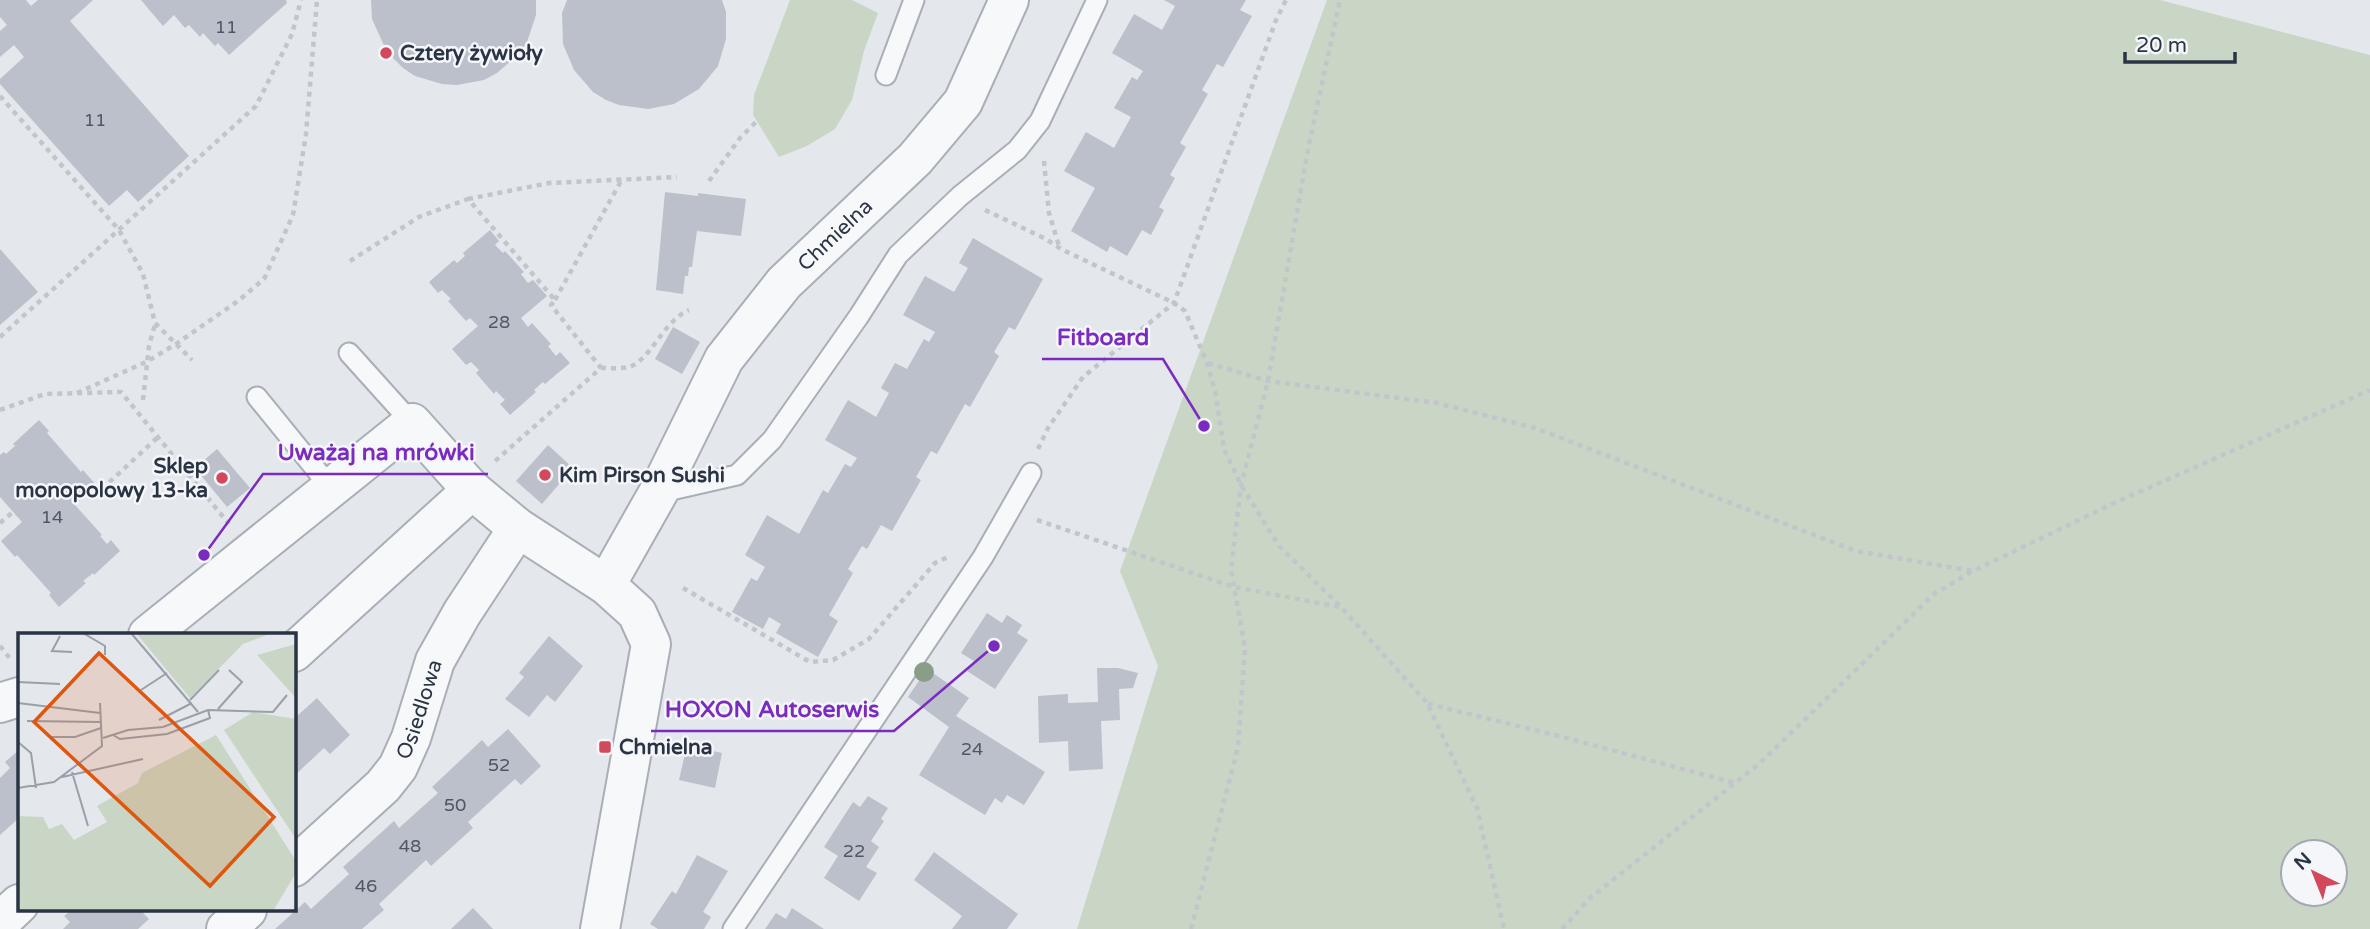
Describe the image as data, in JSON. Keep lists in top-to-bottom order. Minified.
{"streets":{"street":["Chmielna","Osiedlowa"]},"places":{"other":["Cztery żywioły","Fitboard","Kim Pirson Sushi","Sklep monopolowy 13-ka","Uważaj na mrówki","HOXON Autoserwis"],"transit":["Chmielna"]},"house_numbers":["11","11","28","14","24","52","50","48","22","46"],"scale_bar":"20 m","north":"top left"}
